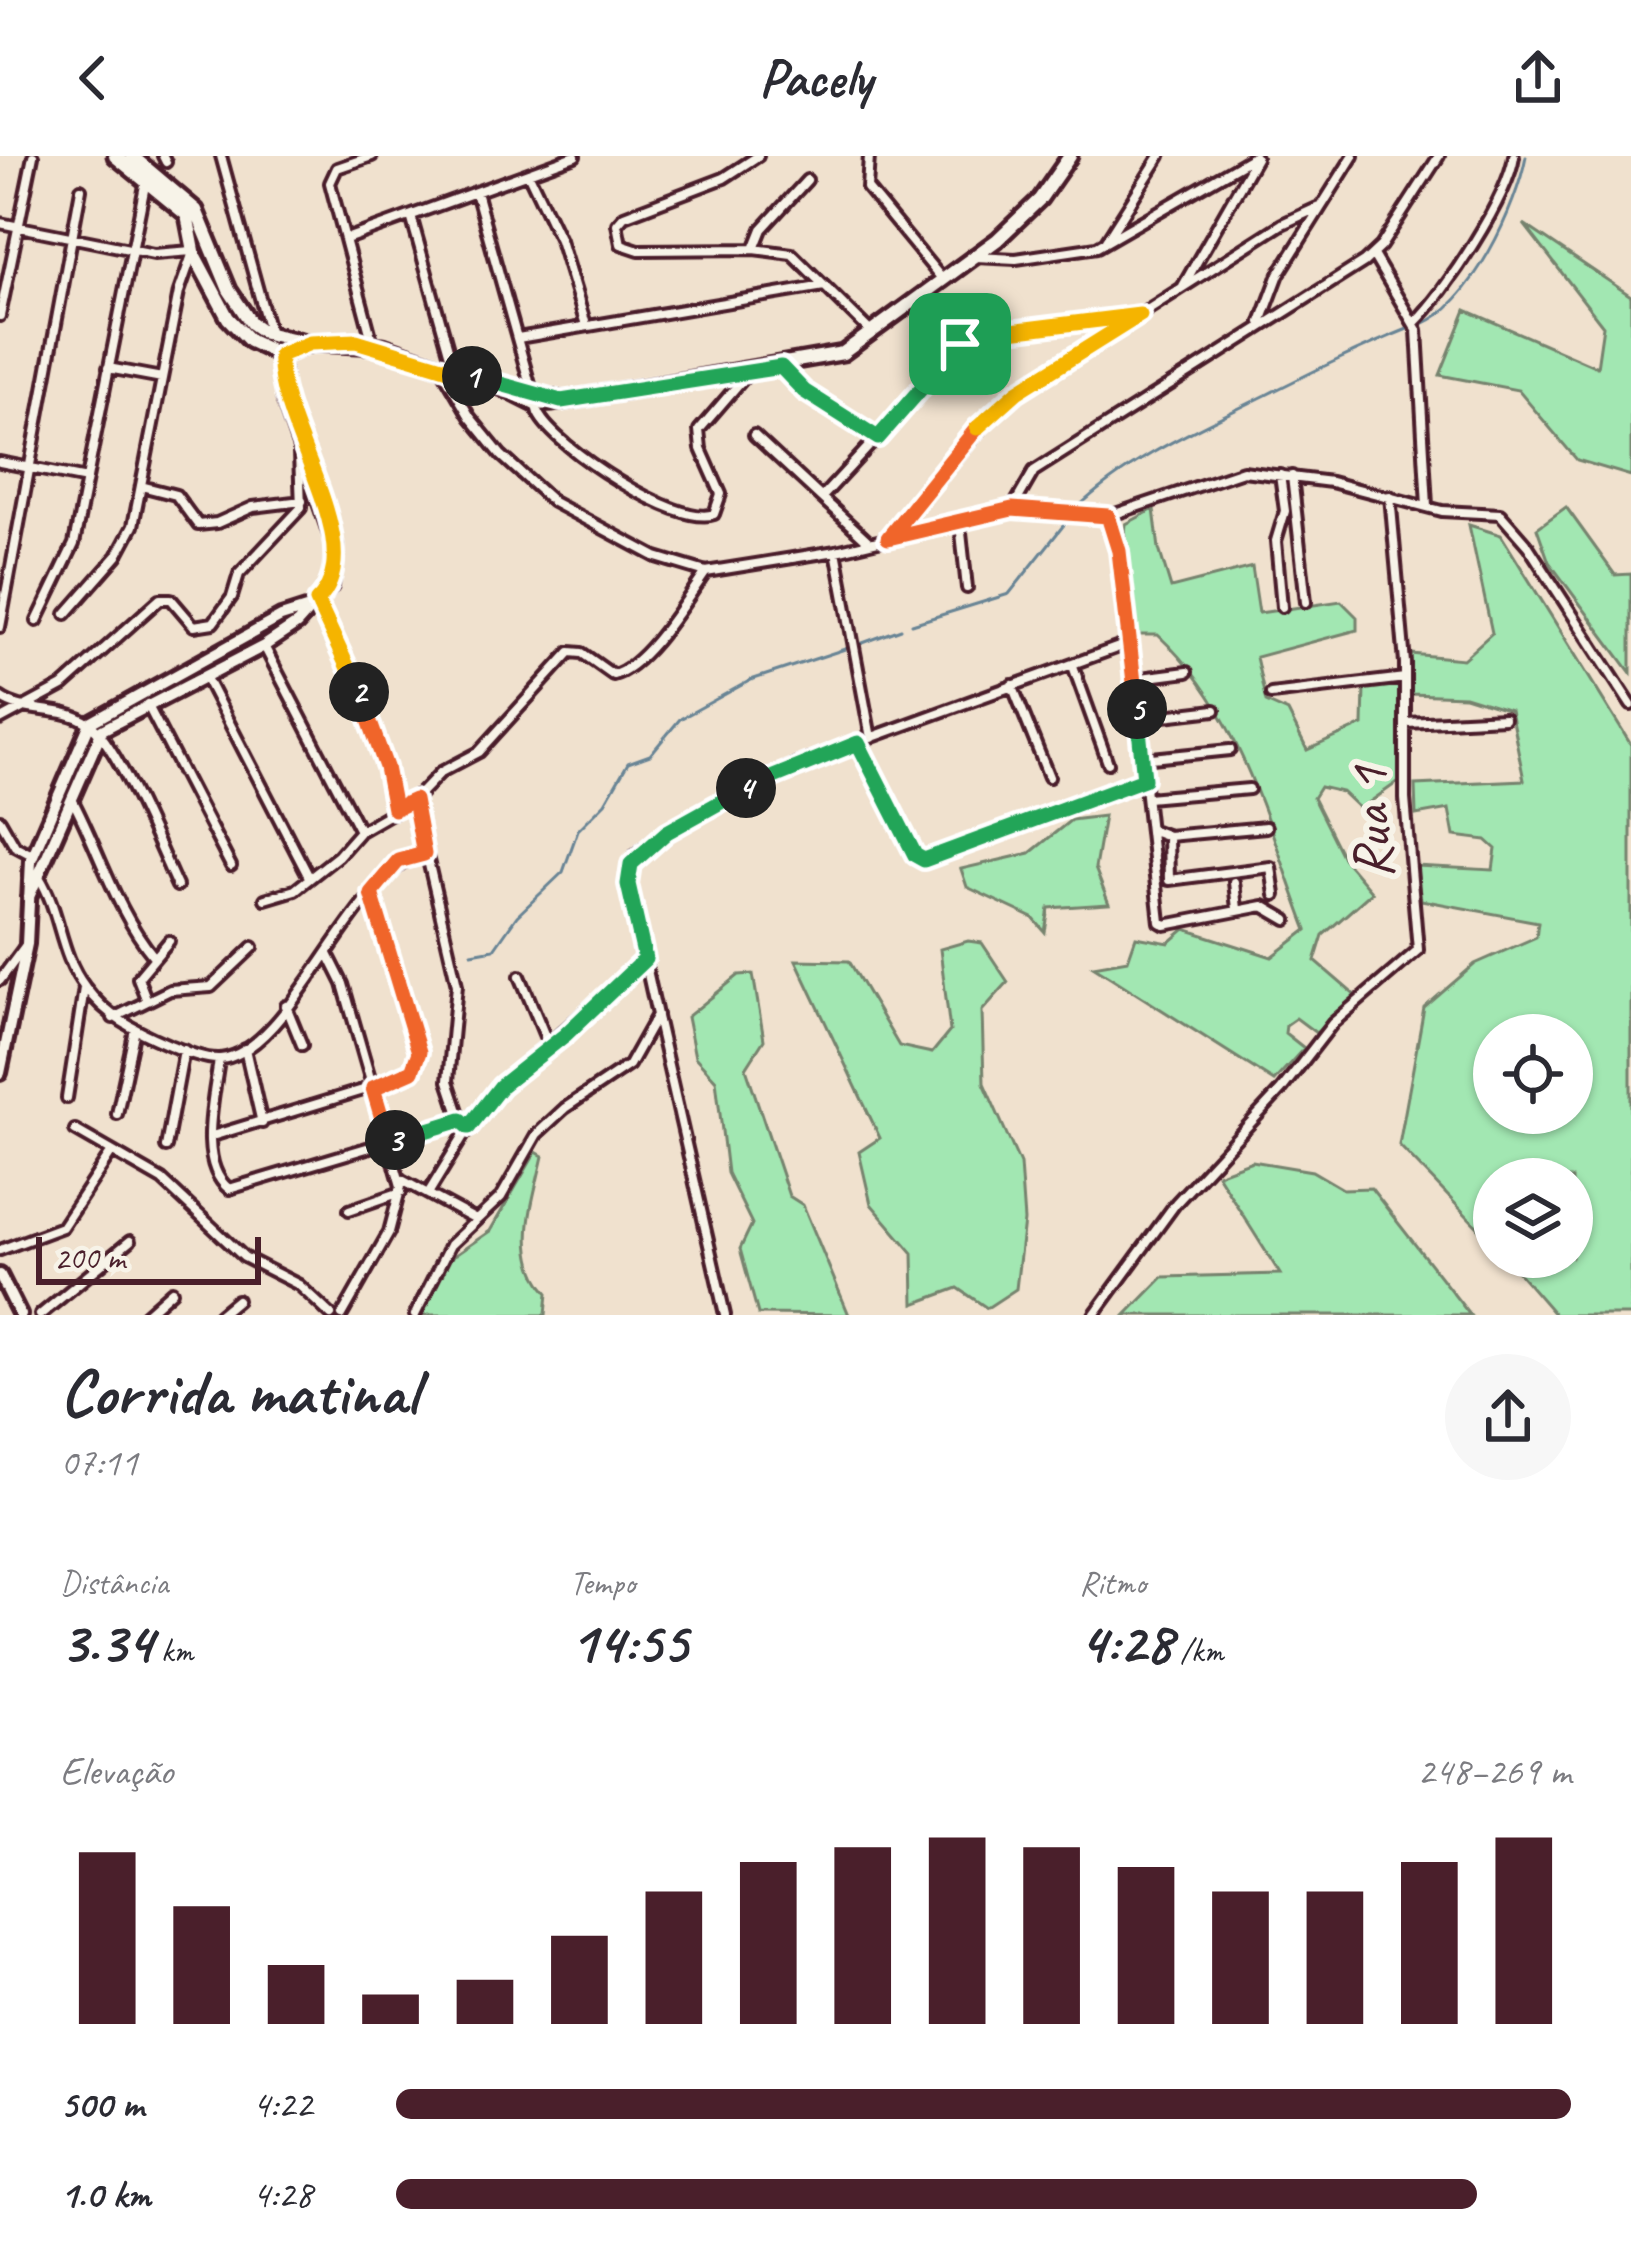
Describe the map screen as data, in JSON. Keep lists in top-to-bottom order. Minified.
{"streets":{"street":["Rua 1"]},"scale_bar":"200 m","page":{"header":"Pacely","pins":["1","2","5","4","3"],"scale":"200 m","heading":["Corrida matinal","07:11"],"stats":[["Distância","3.34 km"],["Tempo","14:55"],["Ritmo","4:28 /km"]],"chart":["Elevação","248–269 m"],"list":[{"name":"500 m","note":"4:22"},{"name":"1.0 km","note":"4:28"}]}}
